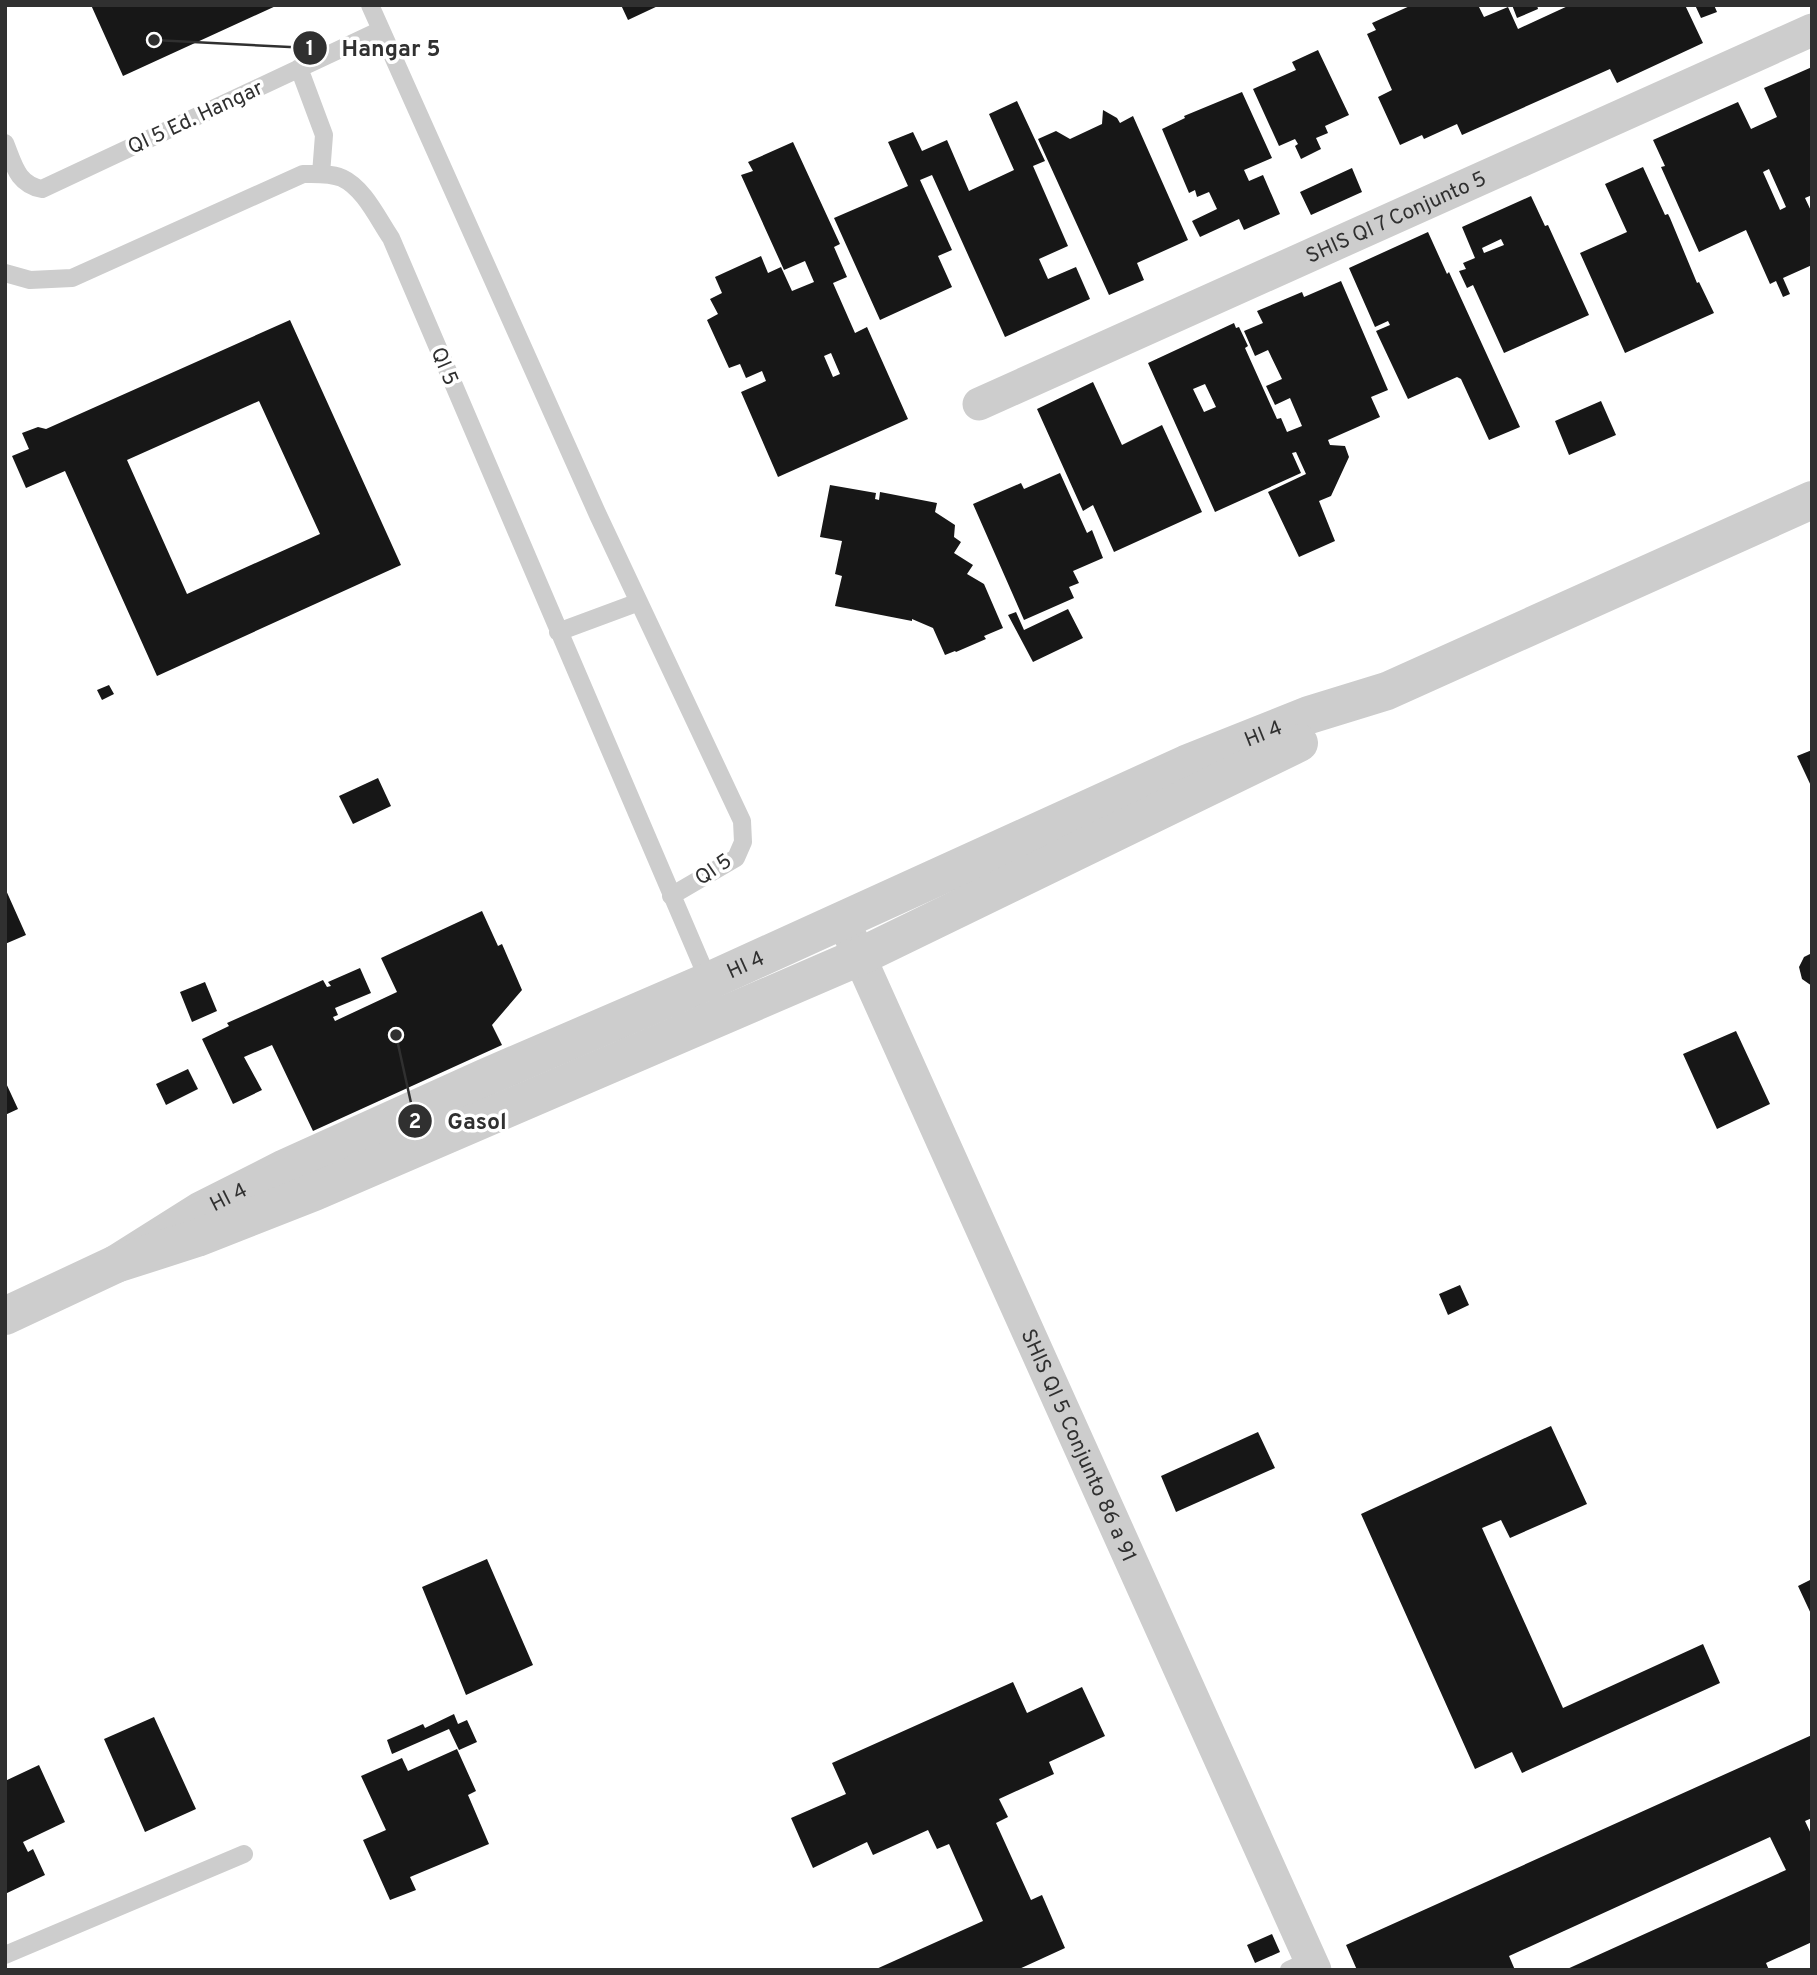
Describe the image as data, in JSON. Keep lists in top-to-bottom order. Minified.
{"streets":{"street":["SHIS QI 7 Conjunto 5","HI 4","SHIS QI 5 Conjunto 86 a 91"],"lane":["QI 5 Ed. Hangar","QI 5"]},"crossings":[["QI 5 Ed. Hangar","QI 5"],["QI 5","HI 4"],["HI 4","SHIS QI 5 Conjunto 86 a 91"]],"places":["Hangar 5","Gasol"]}
